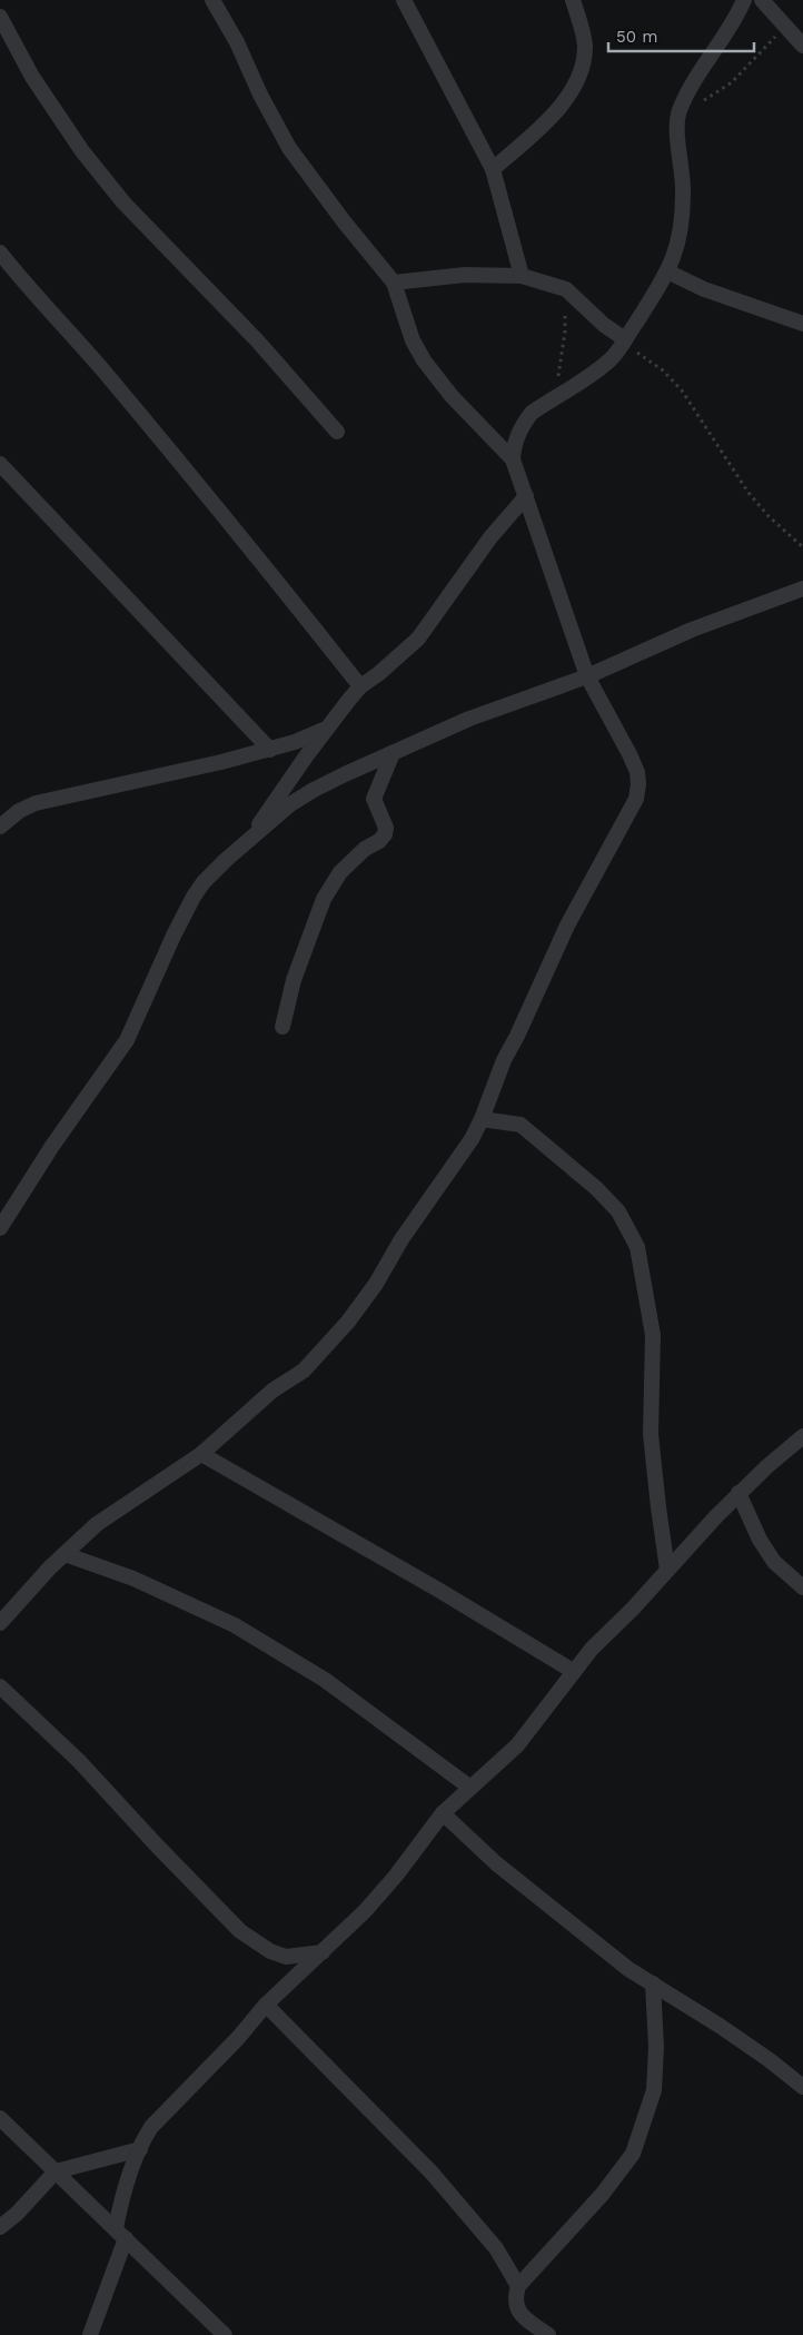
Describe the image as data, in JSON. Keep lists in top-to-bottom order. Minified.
{"scale_bar":"50 m"}
